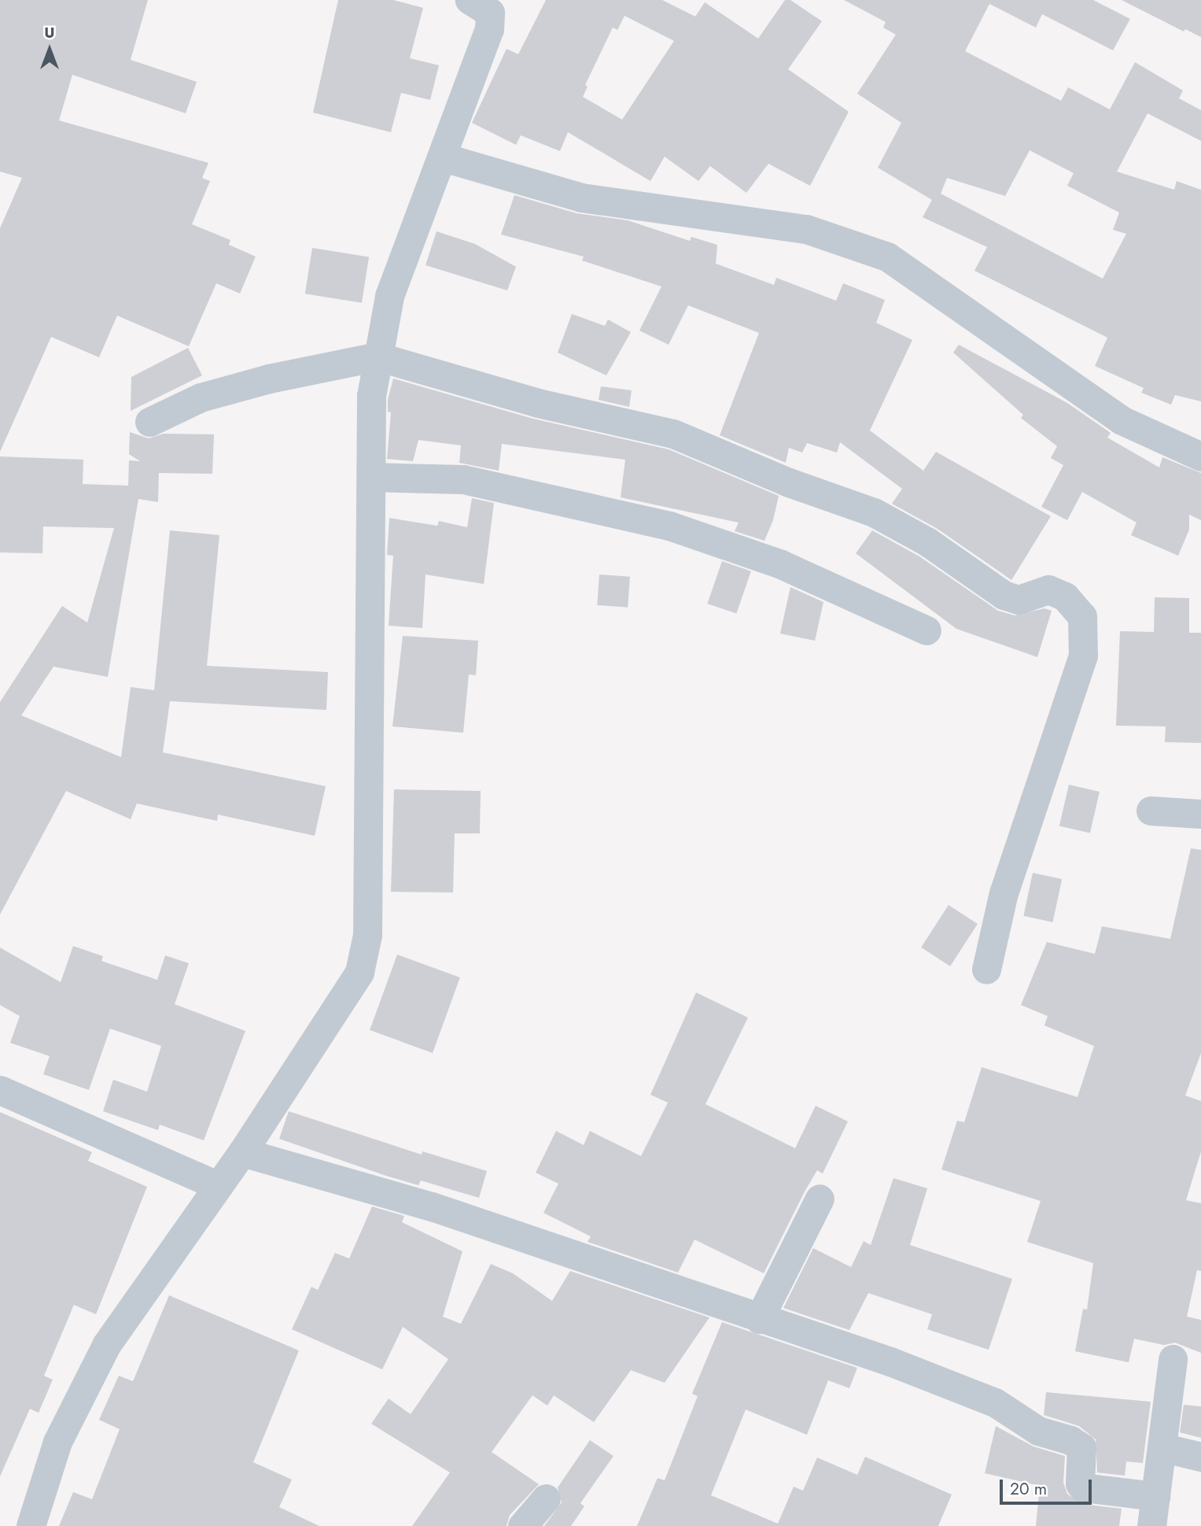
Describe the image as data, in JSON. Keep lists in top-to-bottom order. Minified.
{"scale_bar":"20 m","north":"top"}
